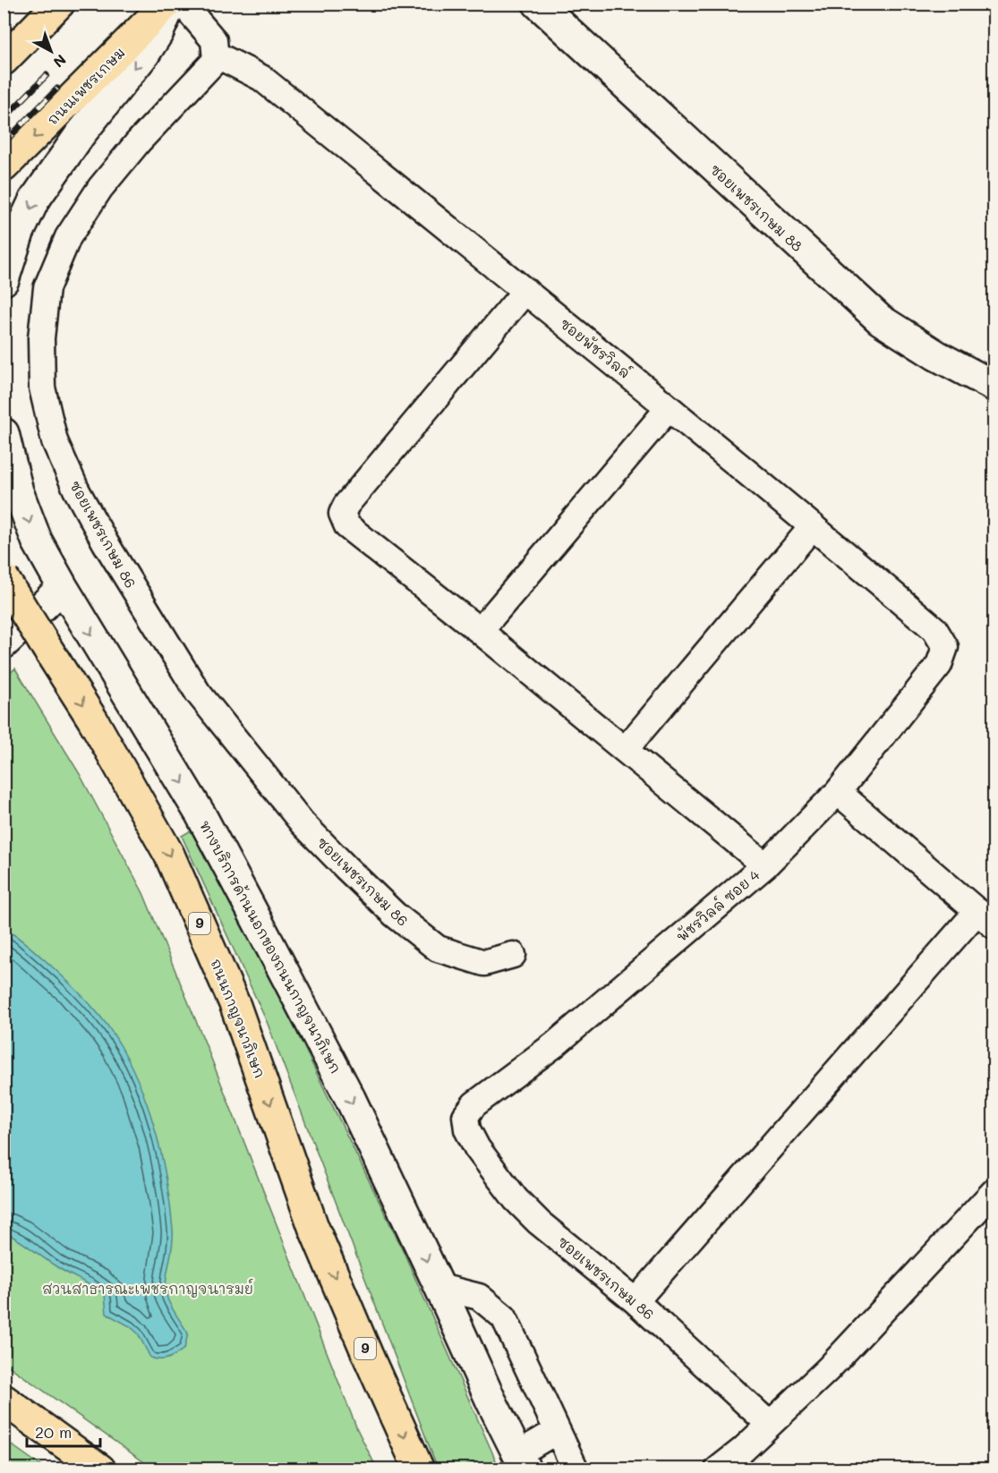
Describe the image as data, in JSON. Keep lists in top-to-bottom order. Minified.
{"streets":{"main road":["ถนนเพชรเกษม","ซอยเพชรเกษม 88","9","ทางบริการด้านนอกของถนนกาญจนาภิเษก","ถนนกาญจนาภิเษก"],"street":["ซอยพัชรวิลล์","ซอยเพชรเกษม 86","พัชรวิลล์ ซอย 4"]},"crossings":[["ซอยพัชรวิลล์","ซอยเพชรเกษม 86"],["ซอยพัชรวิลล์","พัชรวิลล์ ซอย 4"],["ซอยเพชรเกษม 86","พัชรวิลล์ ซอย 4"]],"one_way":["ทางบริการด้านนอกของถนนกาญจนาภิเษก","ถนนกาญจนาภิเษก"],"parks":["สวนสาธารณะเพชรกาญจนารมย์"],"scale_bar":"20 m","north":"bottom right"}
